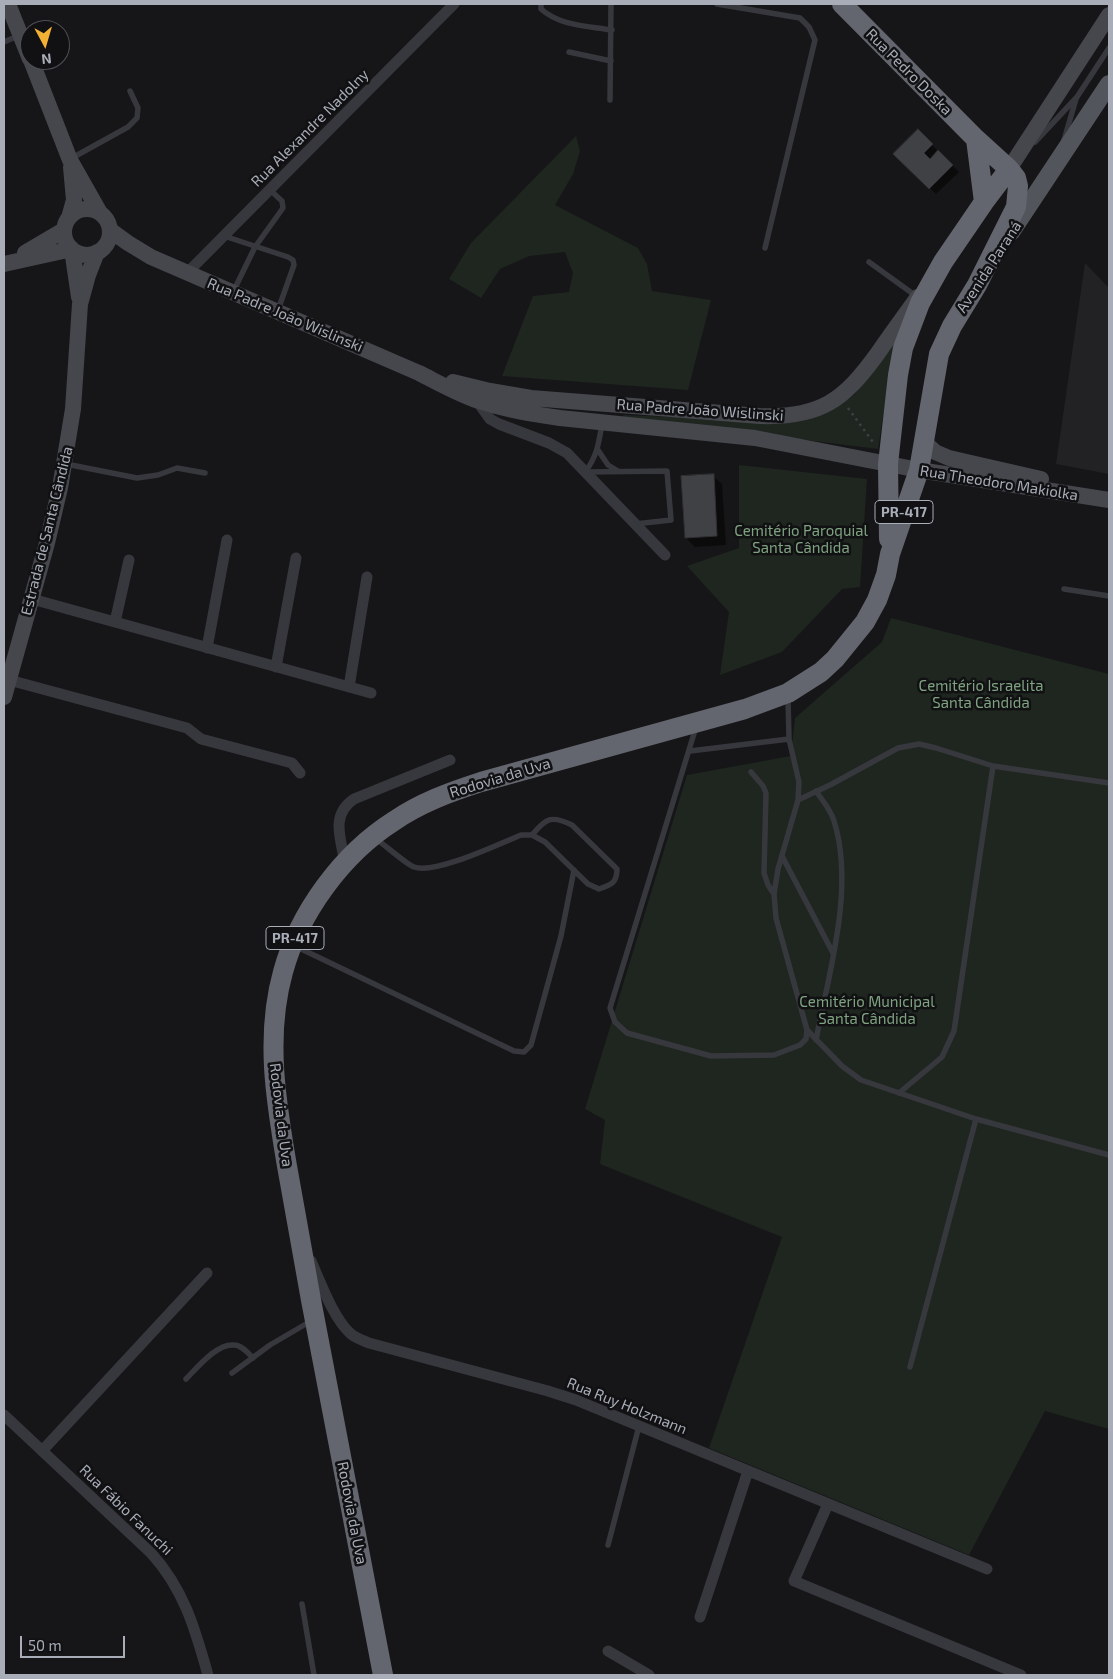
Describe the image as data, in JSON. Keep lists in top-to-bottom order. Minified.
{"streets":{"highway":["Rua Pedro Doska","Avenida Paraná","PR-417","Rodovia da Uva"],"main road":["Rua Padre João Wislinski","Rua Theodoro Makiolka","Estrada de Santa Cândida"],"street":["Rua Alexandre Nadolny","Rua Ruy Holzmann","Rua Fábio Fanuchi"]},"crossings":[["Rua Alexandre Nadolny","Rua Padre João Wislinski"],["Avenida Paraná","Rua Theodoro Makiolka"],["Avenida Paraná","Rodovia da Uva"],["Rua Padre João Wislinski","Rua Theodoro Makiolka"],["Rua Padre João Wislinski","Estrada de Santa Cândida"],["Rua Padre João Wislinski","Rodovia da Uva"],["Rua Theodoro Makiolka","Rodovia da Uva"],["Rodovia da Uva","Rua Ruy Holzmann"]],"parks":["Cemitério Paroquial Santa Cândida","Cemitério Israelita Santa Cândida","Cemitério Municipal Santa Cândida"],"scale_bar":"50 m","north":"bottom"}
